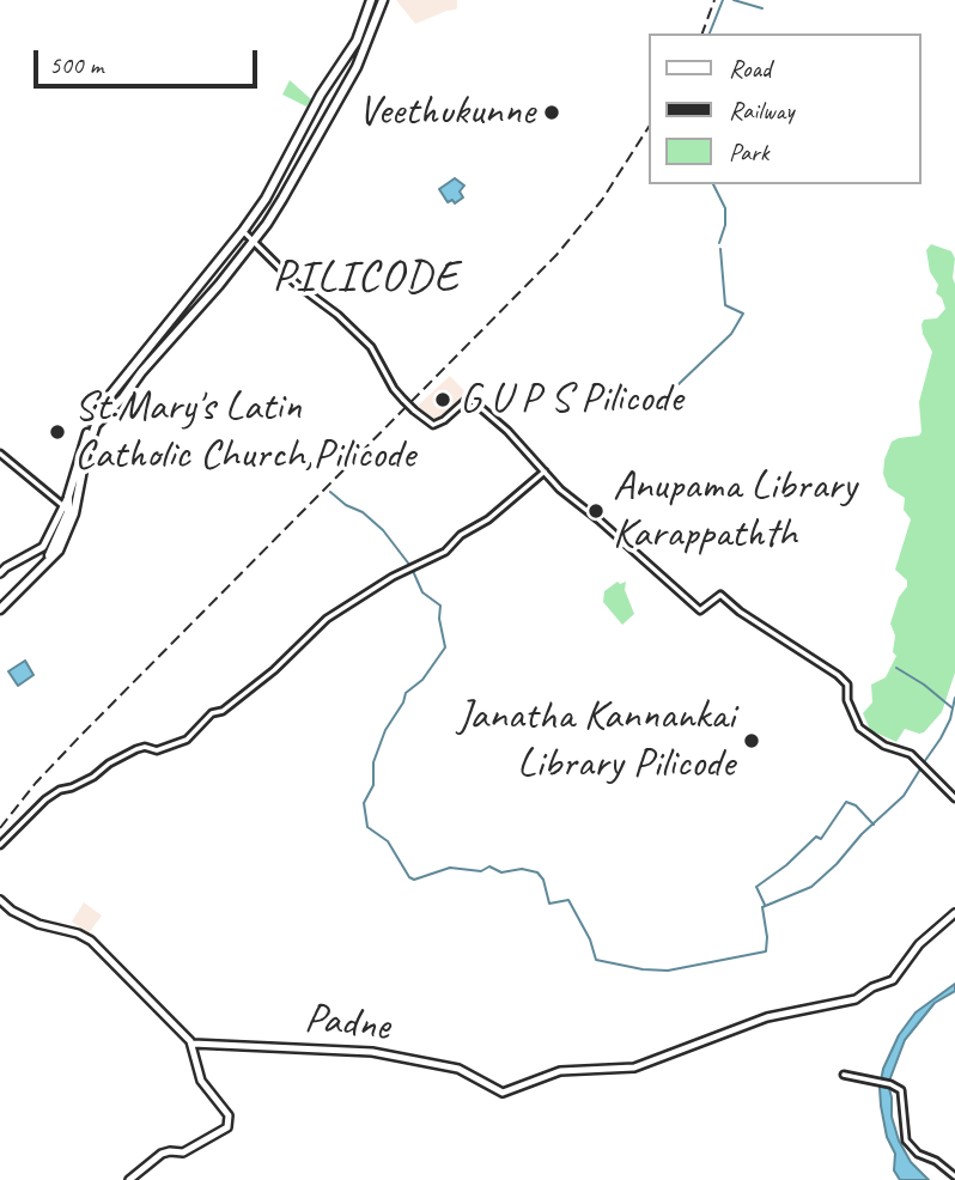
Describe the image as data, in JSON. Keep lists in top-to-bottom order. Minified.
{"streets":{"main road":["Padne"]},"districts":["PILICODE"],"places":["Veethukunne","G U P S Pilicode","St.Mary's Latin Catholic Church,Pilicode","Anupama Library Karappathth","Janatha Kannankai Library Pilicode"],"legend":["Road","Railway","Park"],"scale_bar":"500 m"}
